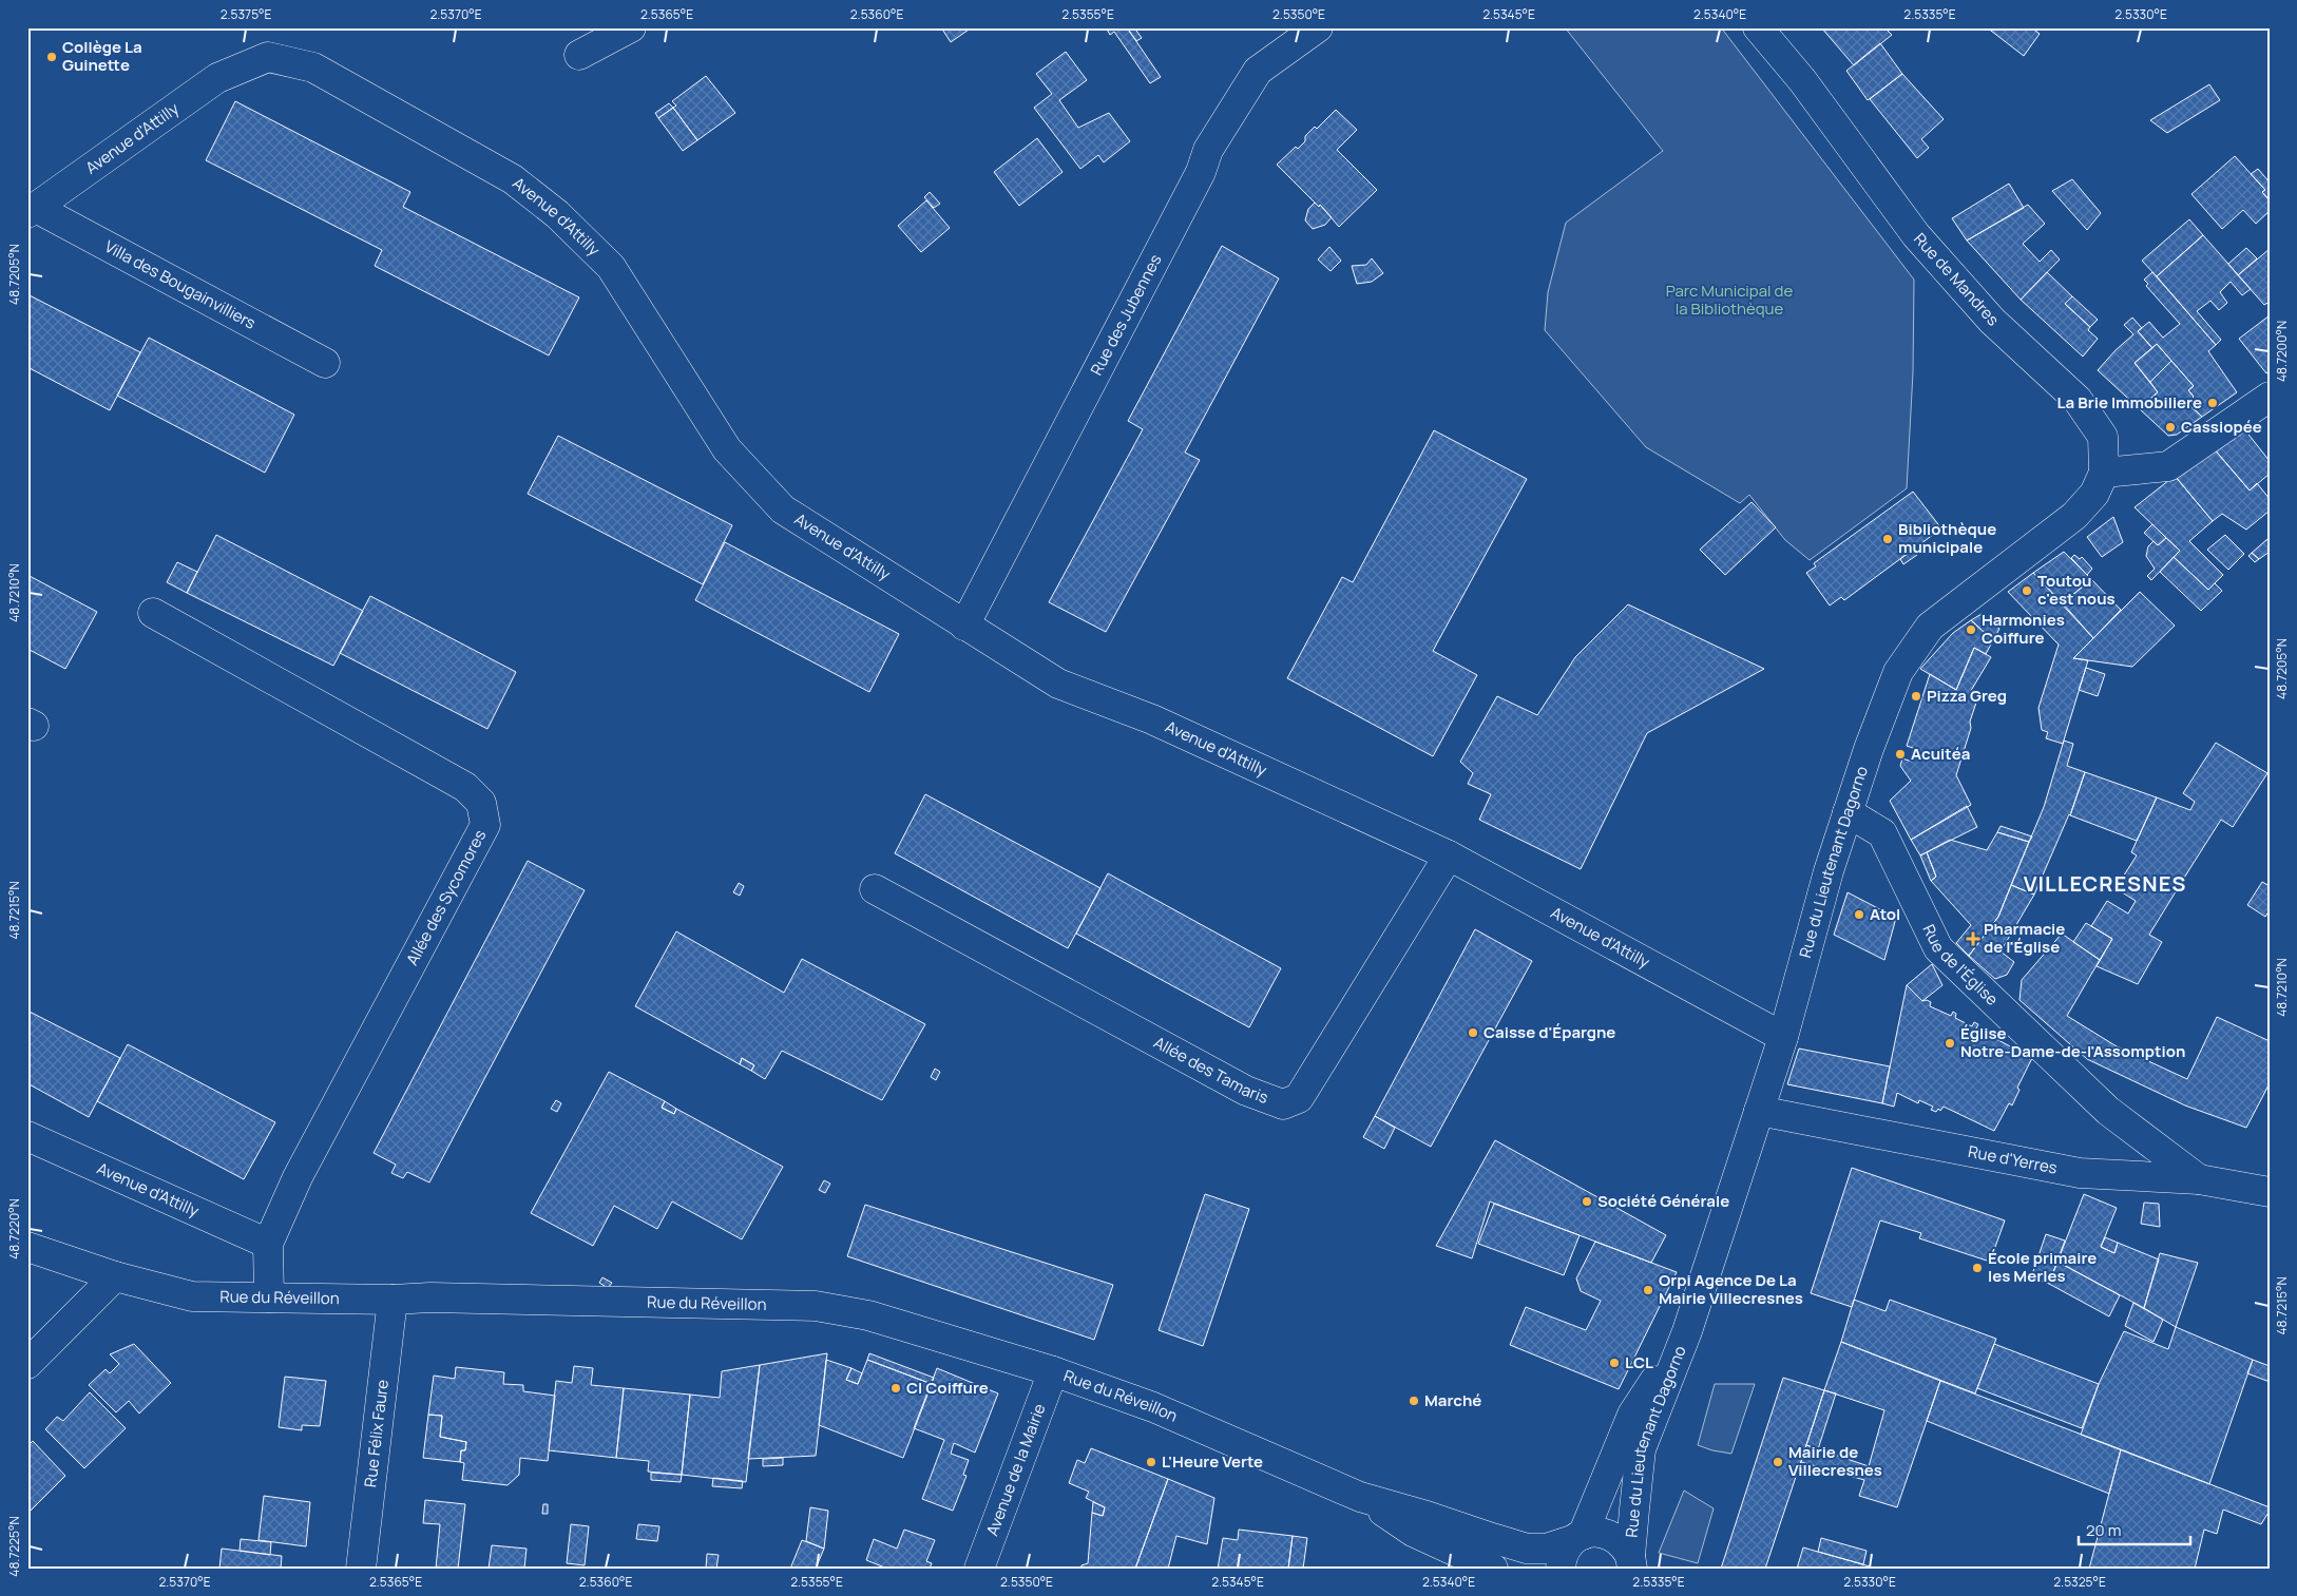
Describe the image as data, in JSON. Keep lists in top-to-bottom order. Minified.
{"streets":{"street":["Avenue d'Attilly","Rue de Mandres","Villa des Bougainvilliers","Rue des Jubennes","Rue du Lieutenant Dagorno","Allée des Sycomores","Rue de l'Église","Allée des Tamaris","Rue d'Yerres","Rue du Réveillon","Rue Félix Faure","Avenue de la Mairie"]},"crossings":[["Avenue d'Attilly","Villa des Bougainvilliers"],["Avenue d'Attilly","Rue des Jubennes"],["Avenue d'Attilly","Rue du Lieutenant Dagorno"],["Avenue d'Attilly","Allée des Sycomores"],["Avenue d'Attilly","Allée des Tamaris"],["Rue de Mandres","Rue du Lieutenant Dagorno"],["Rue du Lieutenant Dagorno","Rue de l'Église"],["Rue du Lieutenant Dagorno","Rue d'Yerres"],["Rue du Lieutenant Dagorno","Rue du Réveillon"],["Rue de l'Église","Rue d'Yerres"],["Rue du Réveillon","Rue Félix Faure"],["Rue du Réveillon","Avenue de la Mairie"]],"districts":["VILLECRESNES"],"parks":["Parc Municipal de la Bibliothèque"],"places":{"other":["Collège La Guinette","La Brie Immobiliere","Cassiopée","Bibliothèque municipale","Toutou c'est nous","Harmonies Coiffure","Pizza Greg","Acuitéa","Atol","Caisse d'Épargne","Église Notre-Dame-de-l'Assomption","Société Générale","École primaire les Merles","Orpi Agence De La Mairie Villecresnes","LCL","CI Coiffure","Marché","L'Heure Verte","Mairie de Villecresnes"],"health":["Pharmacie de l'Église"]},"scale_bar":"20 m","coordinates":["2.5375°E","2.5370°E","2.5365°E","2.5360°E","2.5355°E","2.5350°E","2.5345°E","2.5340°E","2.5335°E","2.5330°E","48.7205°N","48.7200°N","48.7210°N","48.7215°N","48.7220°N","48.7225°N","2.5325°E"]}
